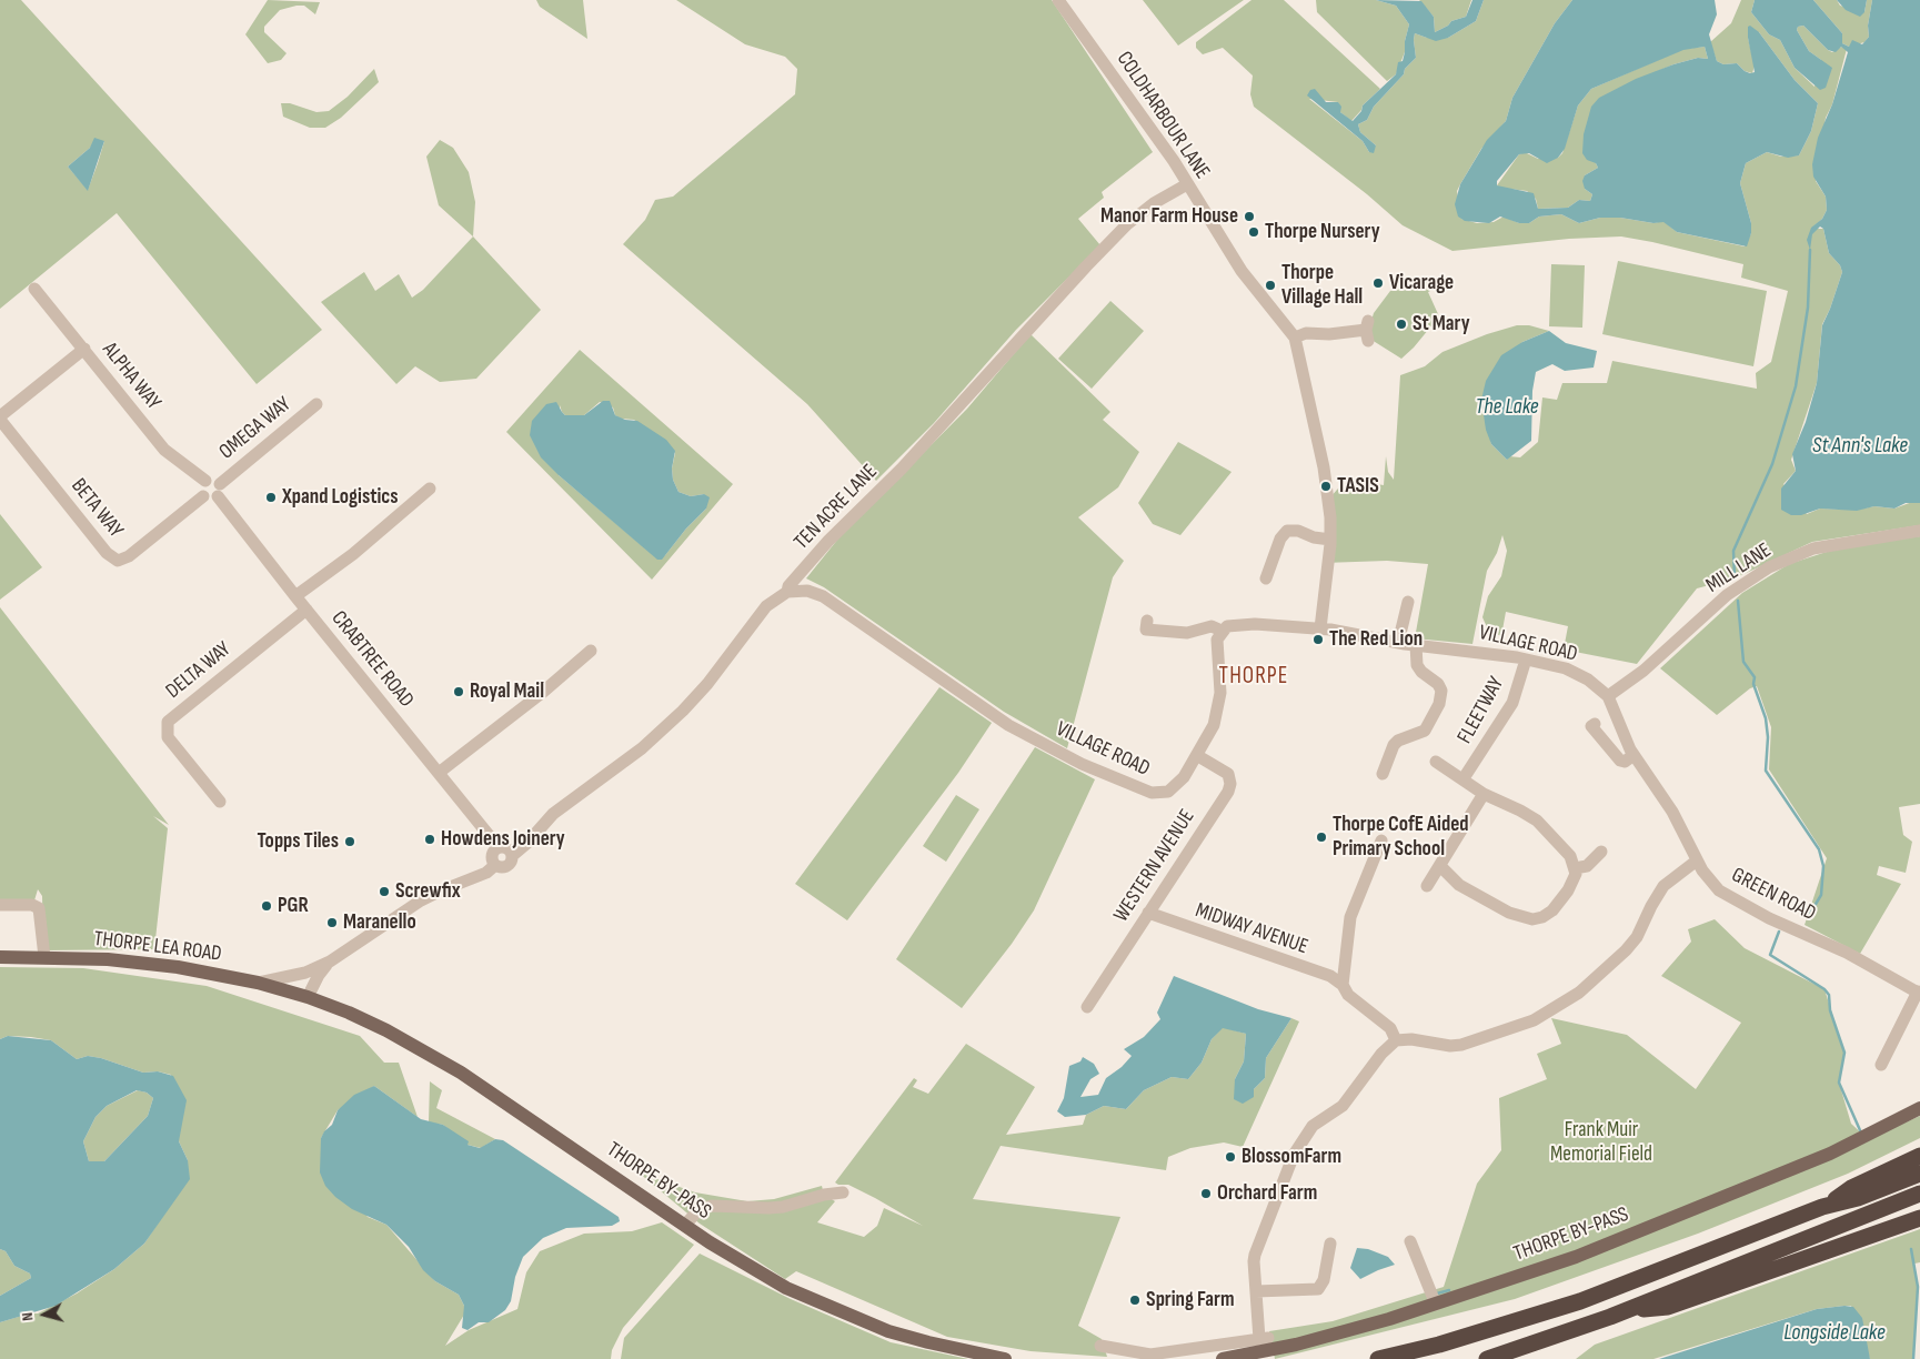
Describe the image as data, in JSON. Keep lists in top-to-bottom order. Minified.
{"streets":{"main road":["THORPE LEA ROAD","THORPE BY-PASS"],"street":["COLDHARBOUR LANE","ALPHA WAY","OMEGA WAY","TEN ACRE LANE","BETA WAY","MILL LANE","VILLAGE ROAD","CRABTREE ROAD","DELTA WAY","FLEETWAY","WESTERN AVENUE","GREEN ROAD","MIDWAY AVENUE"]},"crossings":[["COLDHARBOUR LANE","TEN ACRE LANE"],["COLDHARBOUR LANE","VILLAGE ROAD"],["ALPHA WAY","OMEGA WAY"],["ALPHA WAY","BETA WAY"],["ALPHA WAY","CRABTREE ROAD"],["OMEGA WAY","BETA WAY"],["OMEGA WAY","CRABTREE ROAD"],["TEN ACRE LANE","VILLAGE ROAD"],["TEN ACRE LANE","CRABTREE ROAD"],["BETA WAY","CRABTREE ROAD"],["MILL LANE","VILLAGE ROAD"],["MILL LANE","GREEN ROAD"],["VILLAGE ROAD","FLEETWAY"],["VILLAGE ROAD","WESTERN AVENUE"],["VILLAGE ROAD","GREEN ROAD"],["CRABTREE ROAD","DELTA WAY"],["WESTERN AVENUE","MIDWAY AVENUE"],["THORPE LEA ROAD","THORPE BY-PASS"]],"districts":["THORPE"],"water":["The Lake","St Ann's Lake","Longside Lake"],"parks":["Frank Muir Memorial Field"],"places":["Manor Farm House","Thorpe Nursery","Vicarage","Thorpe Village Hall","St Mary","TASIS","Xpand Logistics","The Red Lion","Royal Mail","Thorpe CofE Aided Primary School","Howdens Joinery","Topps Tiles","Screwfix","PGR","Maranello","BlossomFarm","Orchard Farm","Spring Farm"],"north":"left"}
